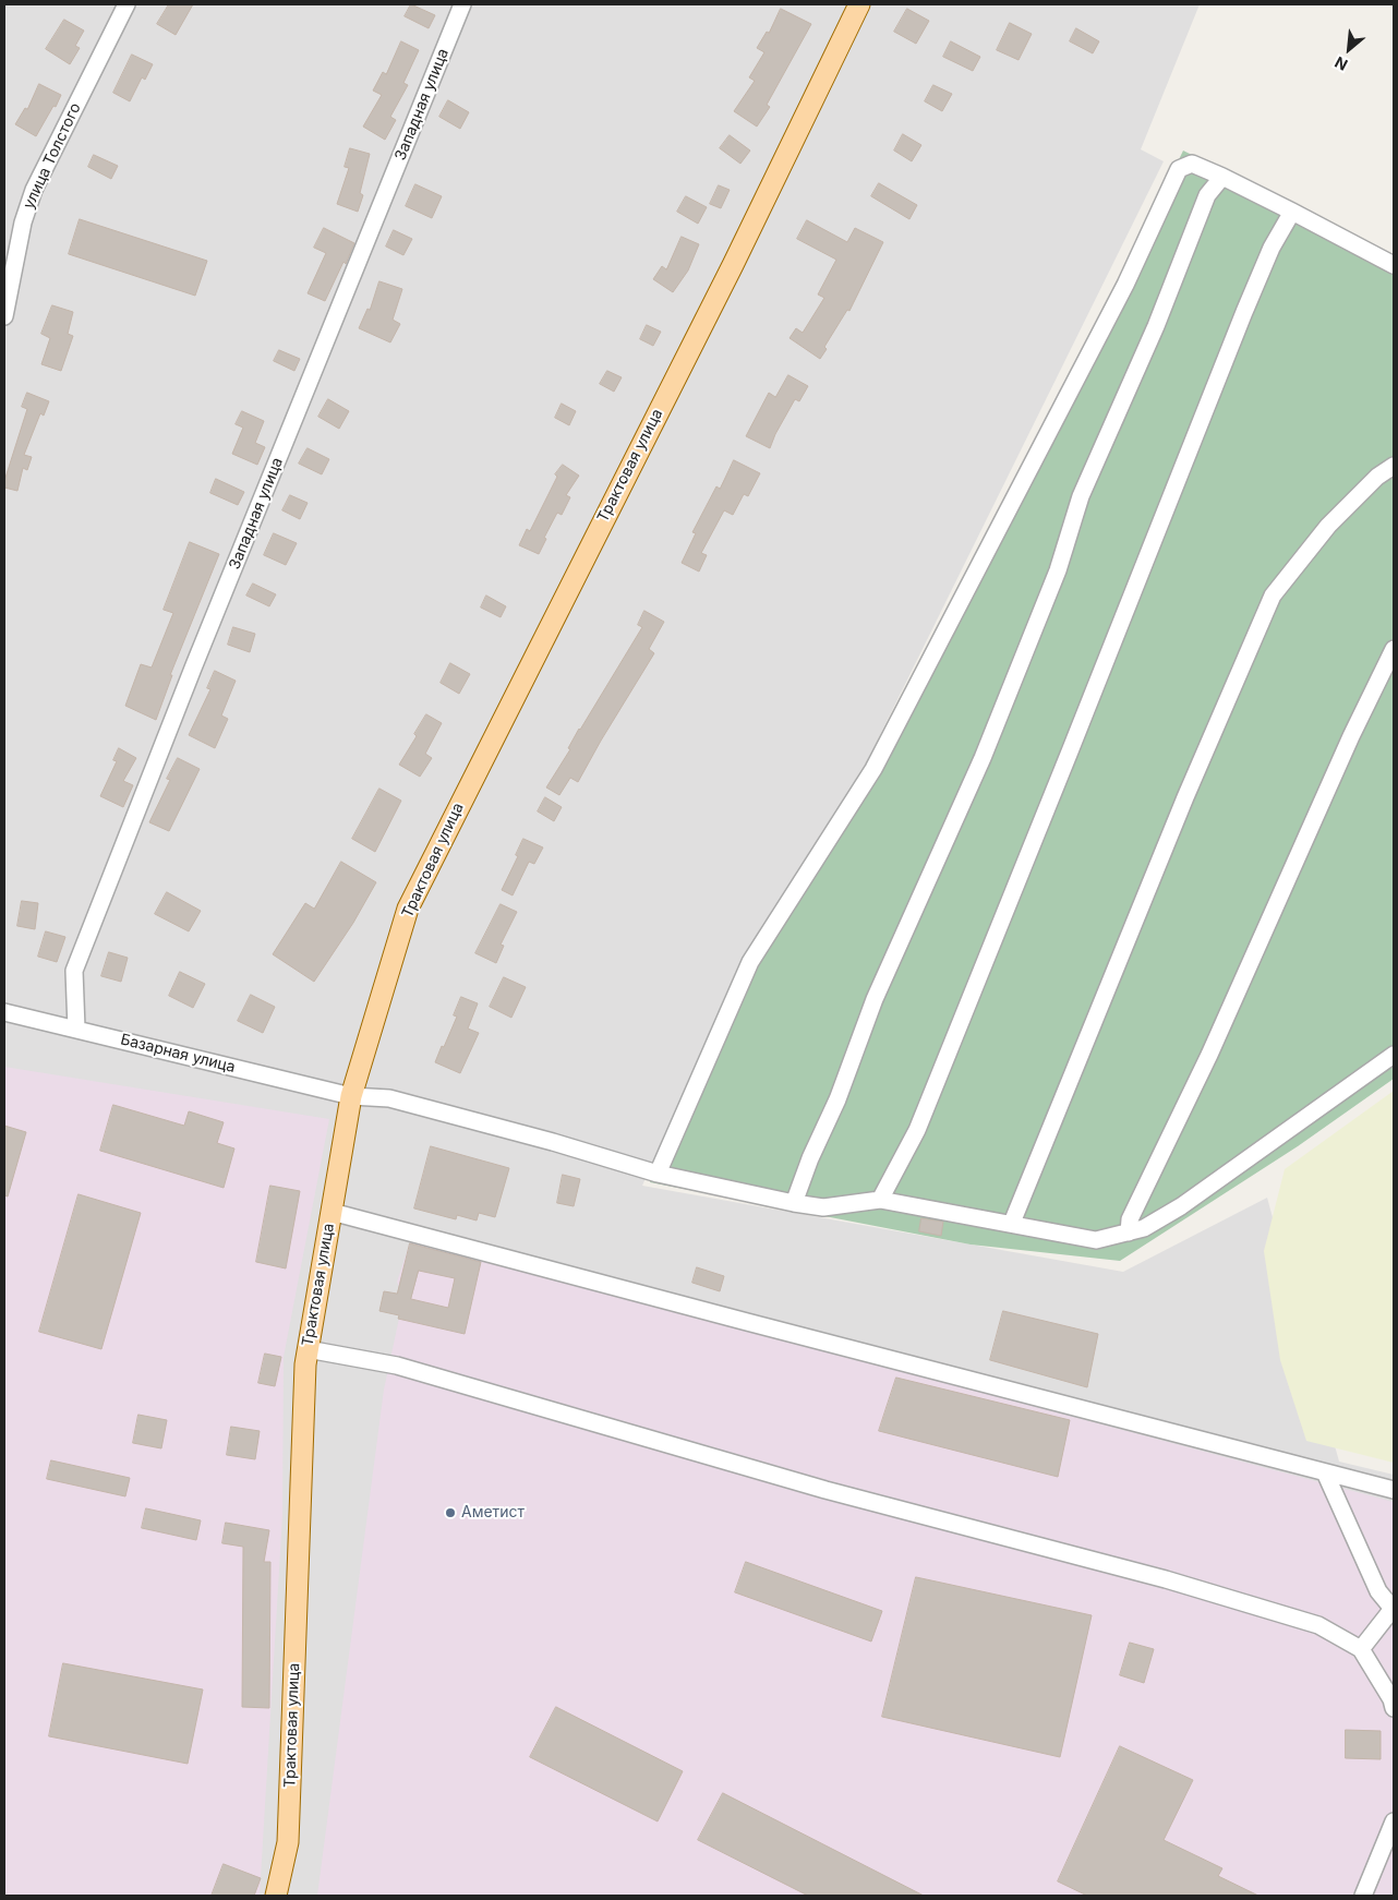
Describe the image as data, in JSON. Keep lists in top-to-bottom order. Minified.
{"streets":{"main road":["Трактовая улица"],"street":["Западная улица","улица Толстого","Базарная улица"]},"crossings":[["Западная улица","Базарная улица"],["Трактовая улица","Базарная улица"]],"places":["Аметист"],"north":"bottom left"}
